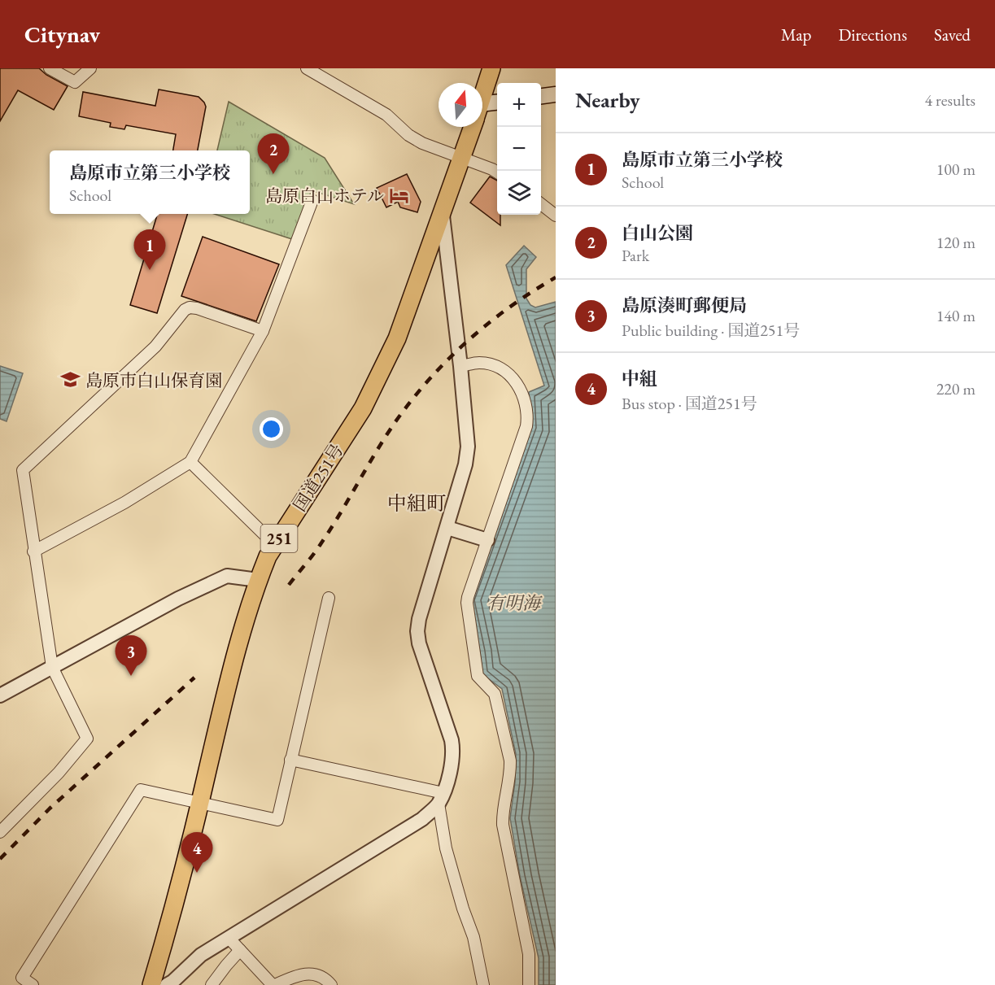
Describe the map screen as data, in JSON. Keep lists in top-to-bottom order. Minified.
{"streets":{"highway":["国道251号","251"]},"districts":["中組町"],"water":["有明海"],"places":{"hotel":["島原白山ホテル"],"school or university":["島原市白山保育園"]},"north":"top","page":{"header":"Citynav","nav":["Map","Directions","Saved"],"heading":["Nearby","4 results"],"map_buttons":["+","−"],"list":[{"mark":"1","name":"島原市立第三小学校","note":"School","value":"100 m"},{"mark":"2","name":"白山公園","note":"Park","value":"120 m"},{"mark":"3","name":"島原湊町郵便局","note":"Public building · 国道251号","value":"140 m"},{"mark":"4","name":"中組","note":"Bus stop · 国道251号","value":"220 m"}],"pins":["2","1","3","4"],"popup":["島原市立第三小学校","School"]}}
